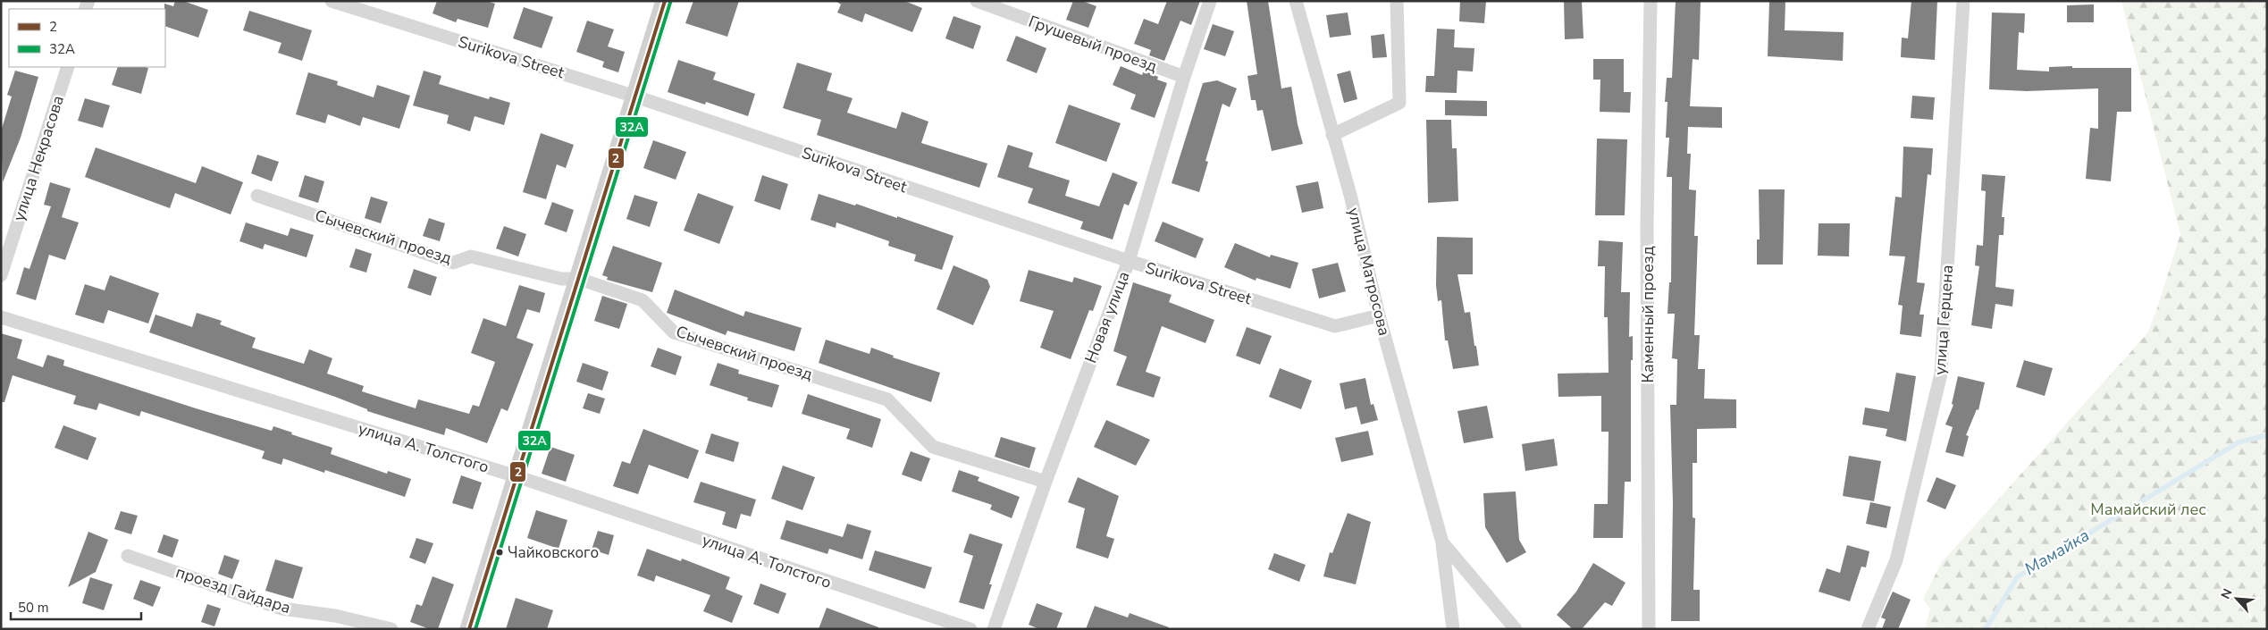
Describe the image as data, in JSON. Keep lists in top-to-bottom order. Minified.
{"streets":{"street":["Грушевый проезд","Surikova Street","улица Некрасова","Сычевский проезд","улица Матросова","Каменный проезд","Новая улица","улица Герцена","улица А. Толстого","проезд Гайдара"]},"crossings":[["Грушевый проезд","Новая улица"],["Surikova Street","улица Матросова"],["Surikova Street","Новая улица"],["Сычевский проезд","Новая улица"]],"water":["Мамайка"],"parks":["Мамайский лес"],"places":["Чайковского"],"lines":["transit line 2","transit line 32A"],"legend":["2","32A"],"scale_bar":"50 m","north":"top left"}
